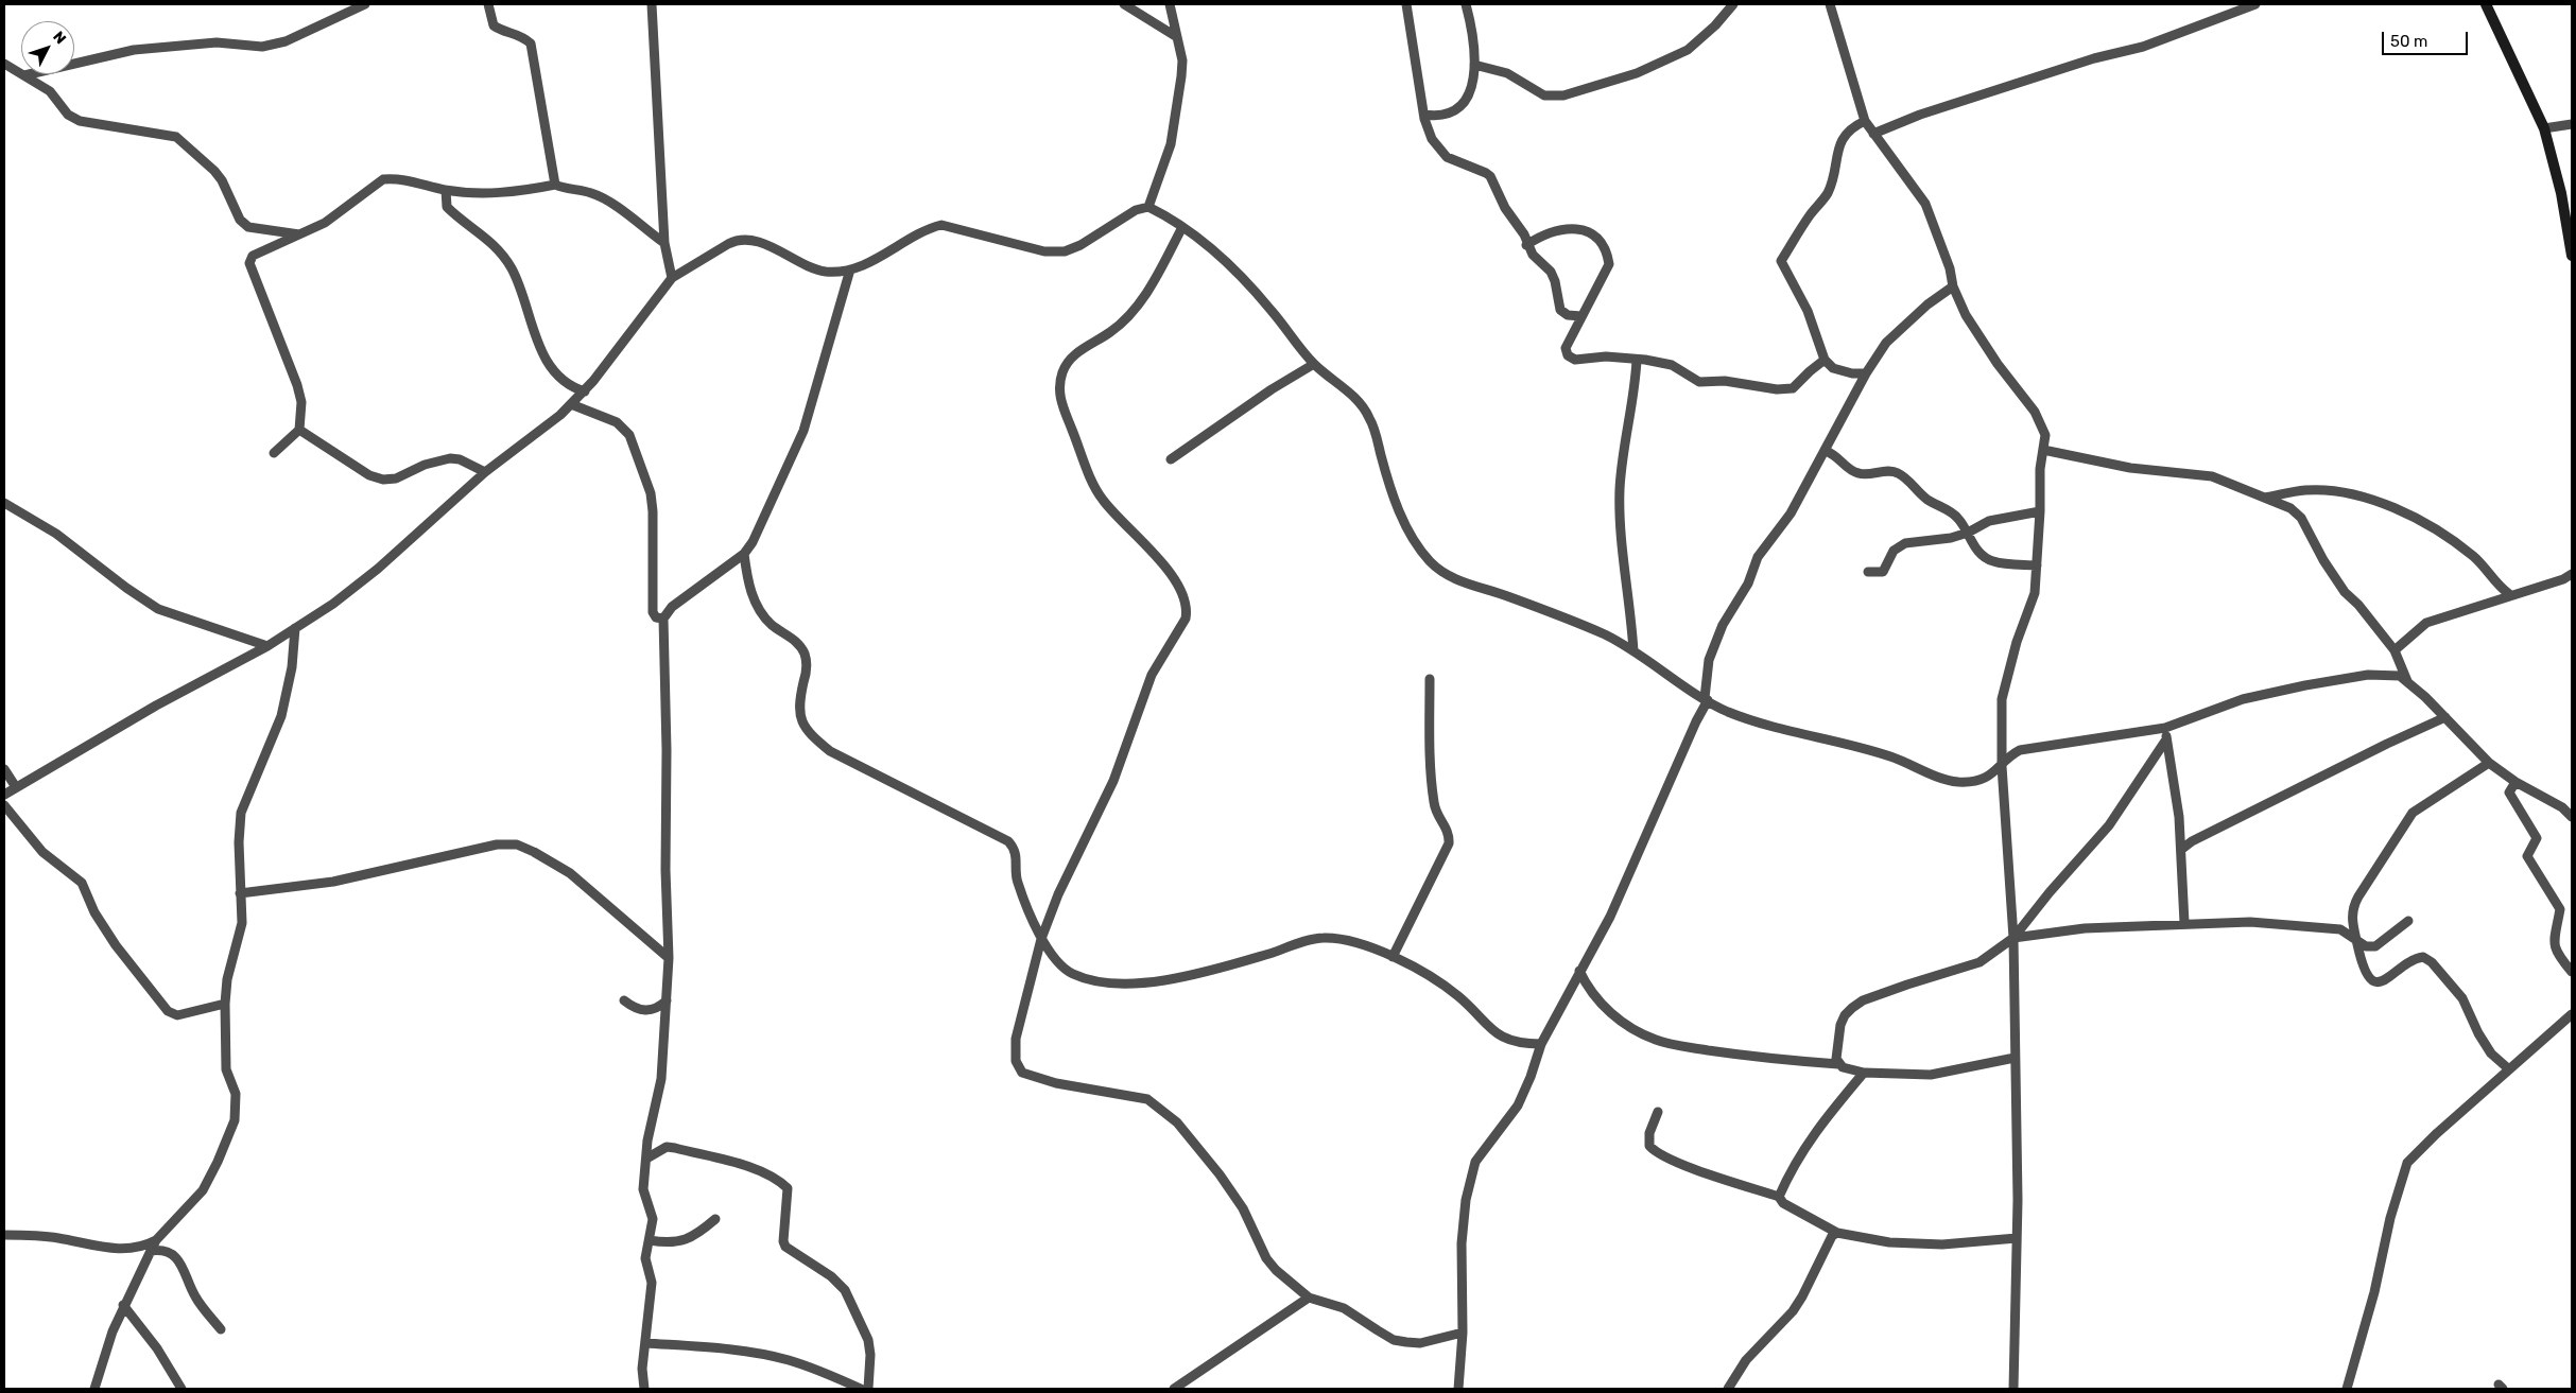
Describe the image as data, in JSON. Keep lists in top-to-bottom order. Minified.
{"scale_bar":"50 m","north":"top right"}
